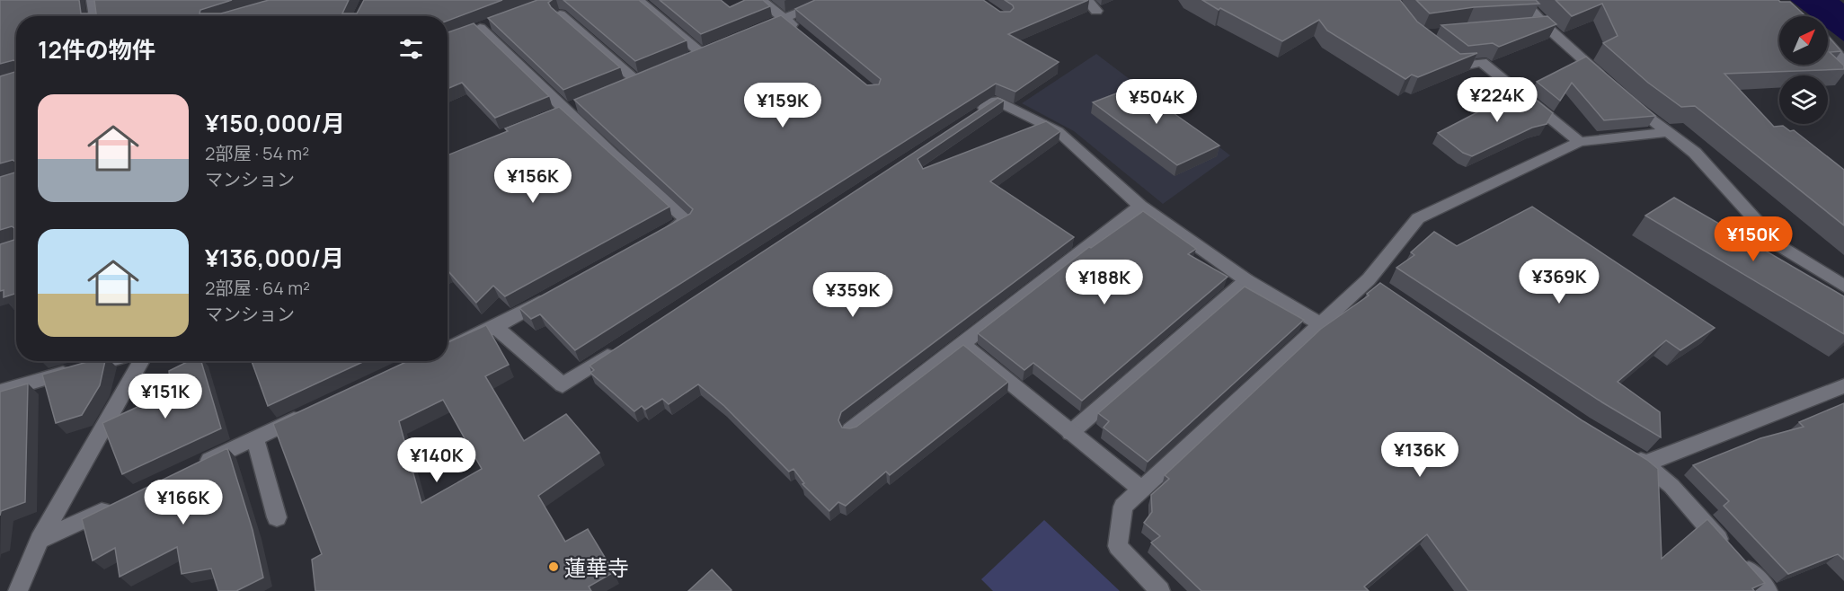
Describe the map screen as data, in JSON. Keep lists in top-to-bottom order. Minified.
{"places":["蓮華寺"],"north":"top right","page":{"heading":"12件の物件","price":["¥224K","¥504K","¥159K","¥156K","¥150K","¥369K","¥188K","¥359K","¥151K","¥136K","¥140K","¥166K"],"list":[{"name":"¥150,000/月","note":"2部屋 · 54 m² · マンション"},{"name":"¥136,000/月","note":"2部屋 · 64 m² · マンション"}]}}
